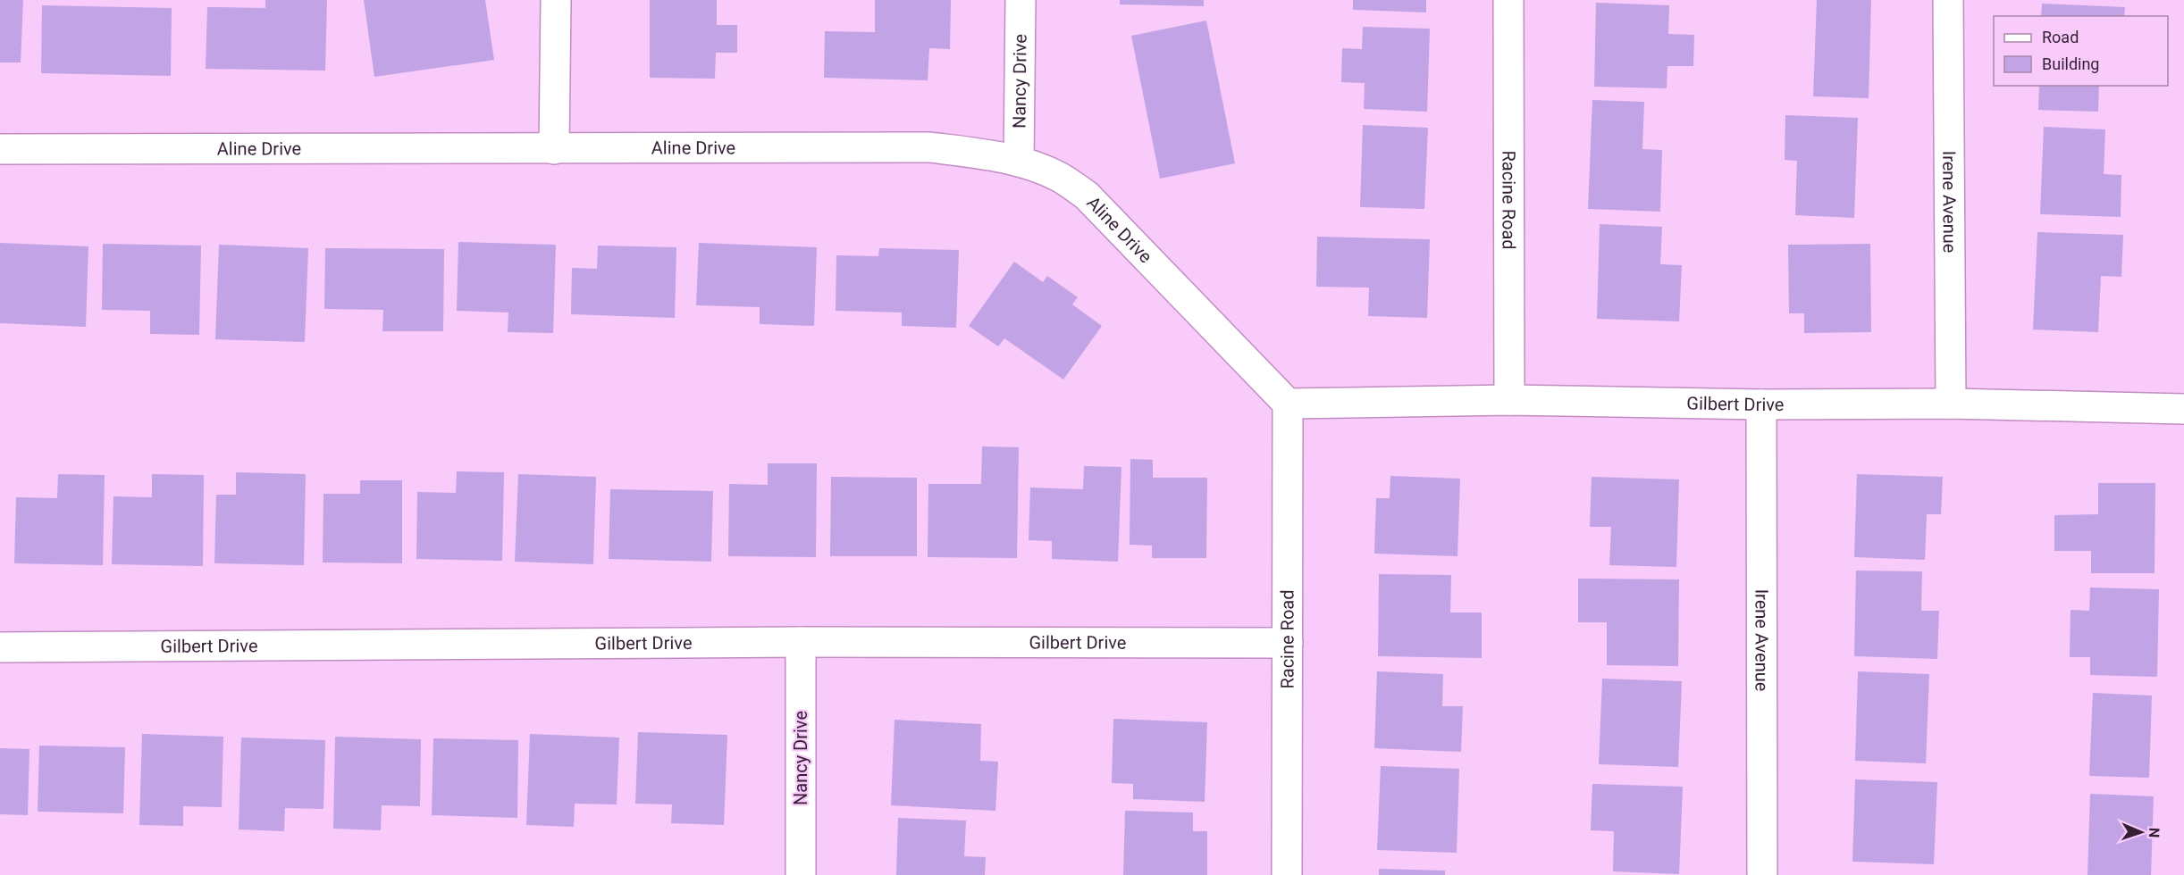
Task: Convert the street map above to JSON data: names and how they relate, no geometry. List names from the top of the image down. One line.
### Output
{"streets":{"street":["Nancy Drive","Aline Drive","Racine Road","Irene Avenue","Gilbert Drive"]},"crossings":[["Nancy Drive","Aline Drive"],["Nancy Drive","Gilbert Drive"],["Aline Drive","Racine Road"],["Aline Drive","Gilbert Drive"],["Racine Road","Gilbert Drive"],["Irene Avenue","Gilbert Drive"]],"legend":["Road","Building"],"north":"right"}
